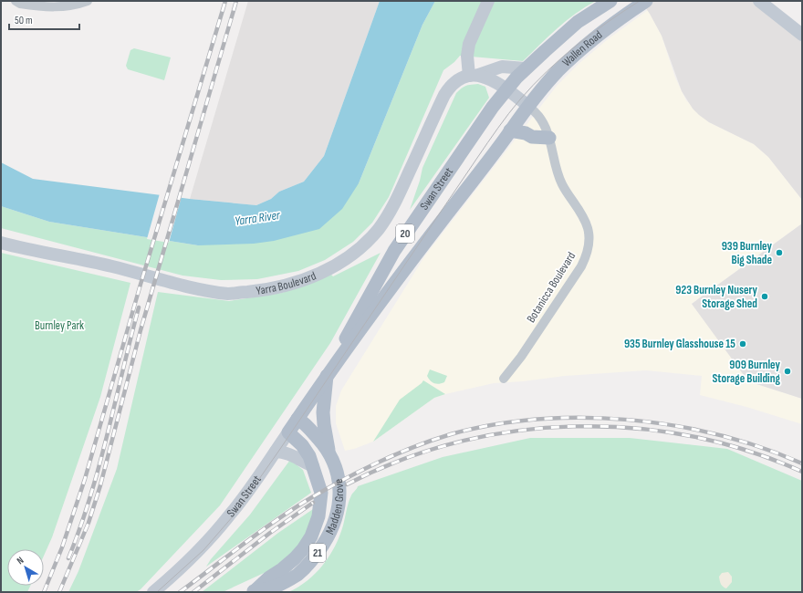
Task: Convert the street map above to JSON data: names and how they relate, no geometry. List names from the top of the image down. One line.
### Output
{"streets":{"main road":["Wallen Road","Swan Street","20","Yarra Boulevard","Madden Grove","21"],"street":["Botanicca Boulevard"]},"crossings":[["Wallen Road","Swan Street"],["Wallen Road","Yarra Boulevard"],["Wallen Road","Botanicca Boulevard"],["Swan Street","Botanicca Boulevard"],["Swan Street","Madden Grove"]],"water":["Yarra River"],"parks":["Burnley Park"],"places":["939 Burnley Big Shade","923 Burnley Nusery Storage Shed","935 Burnley Glasshouse 15","909 Burnley Storage Building"],"scale_bar":"50 m","north":"top left"}
